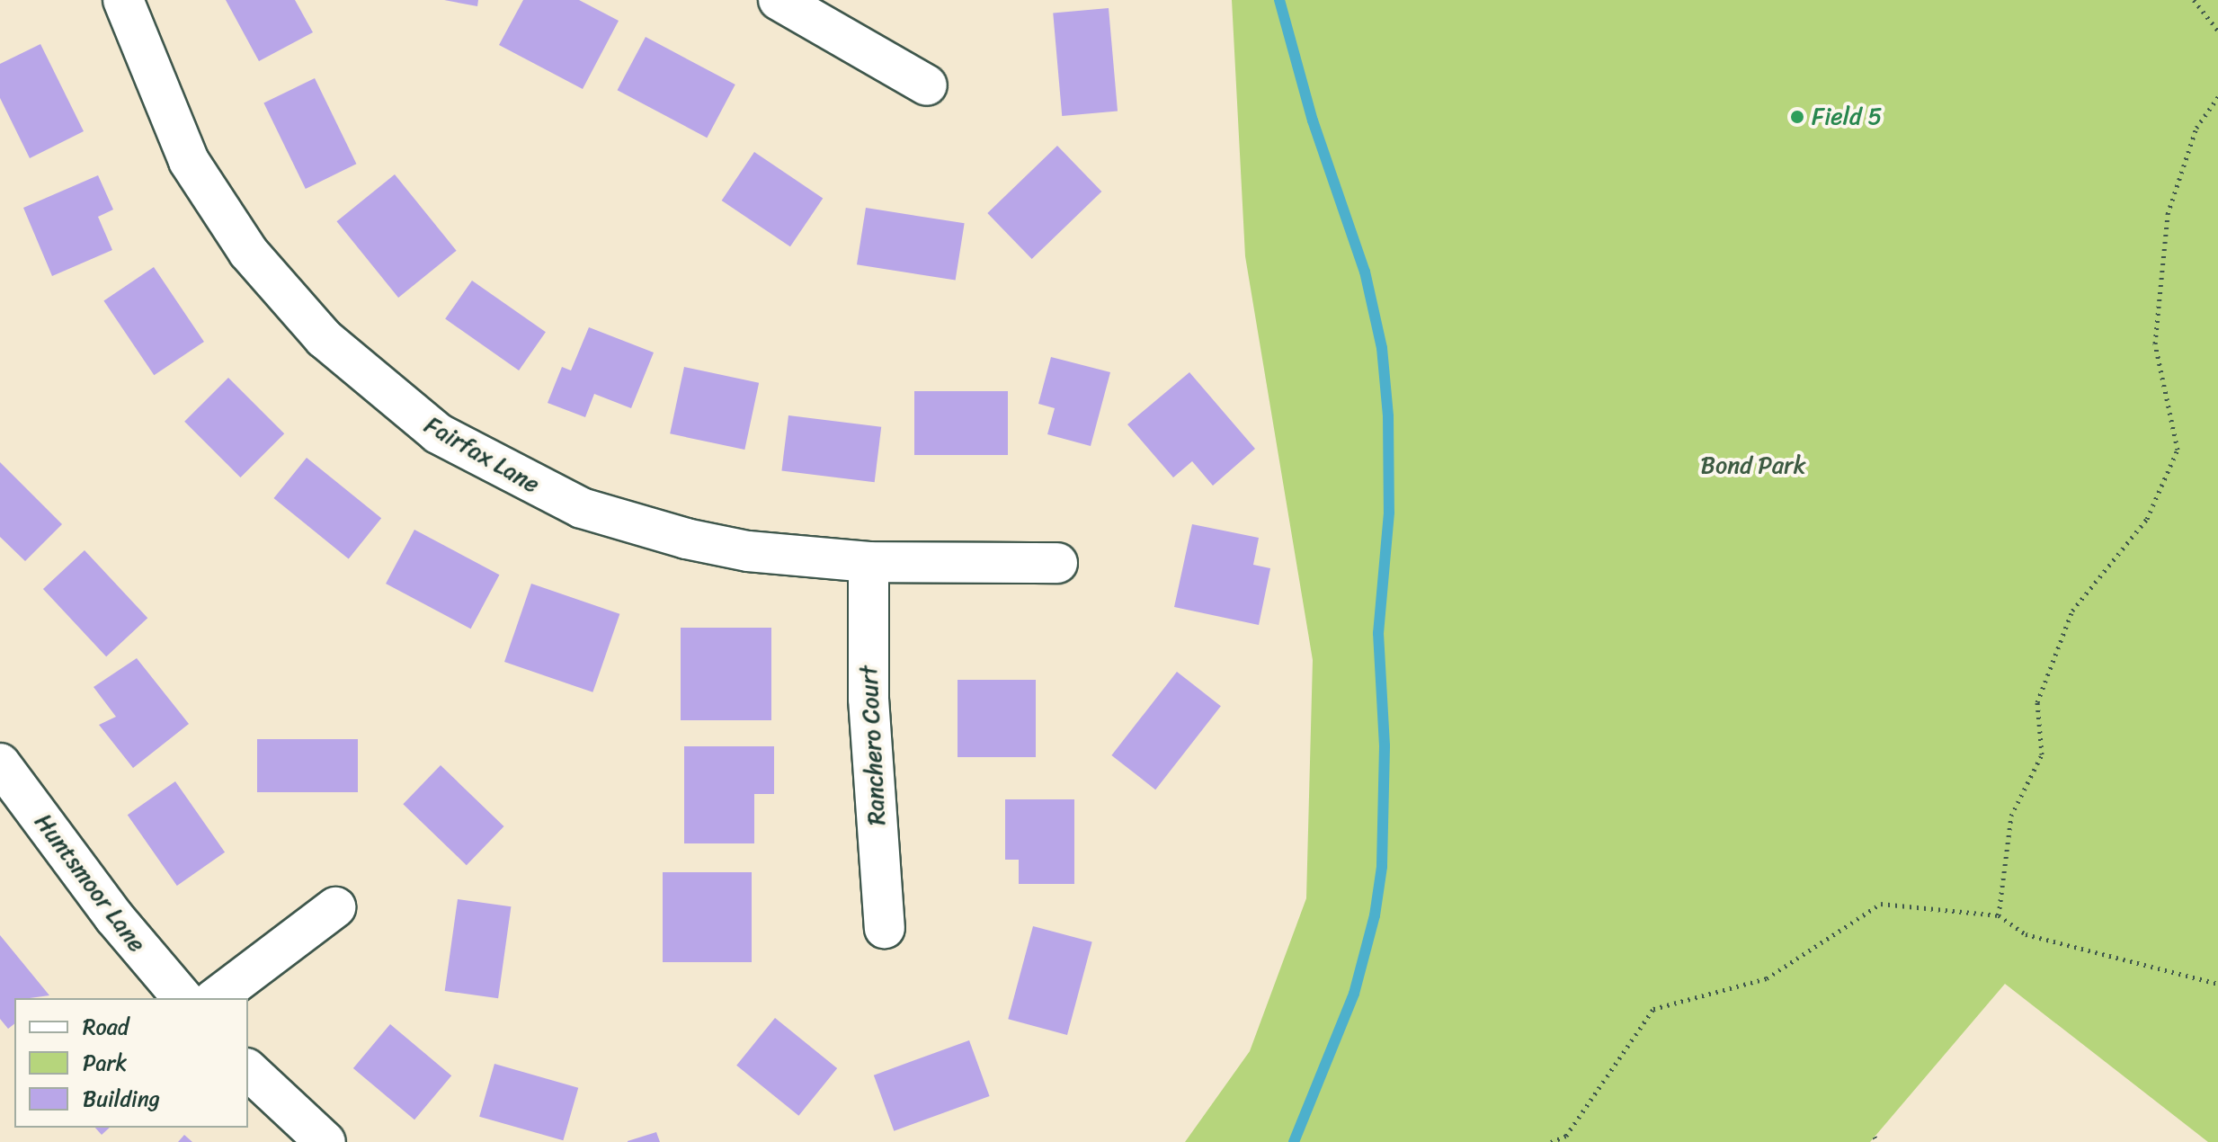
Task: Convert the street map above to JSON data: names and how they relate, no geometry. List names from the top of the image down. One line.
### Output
{"streets":{"street":["Fairfax Lane","Ranchero Court","Huntsmoor Lane"]},"crossings":[["Fairfax Lane","Ranchero Court"]],"parks":["Bond Park"],"places":["Field 5"],"legend":["Road","Park","Building"]}
